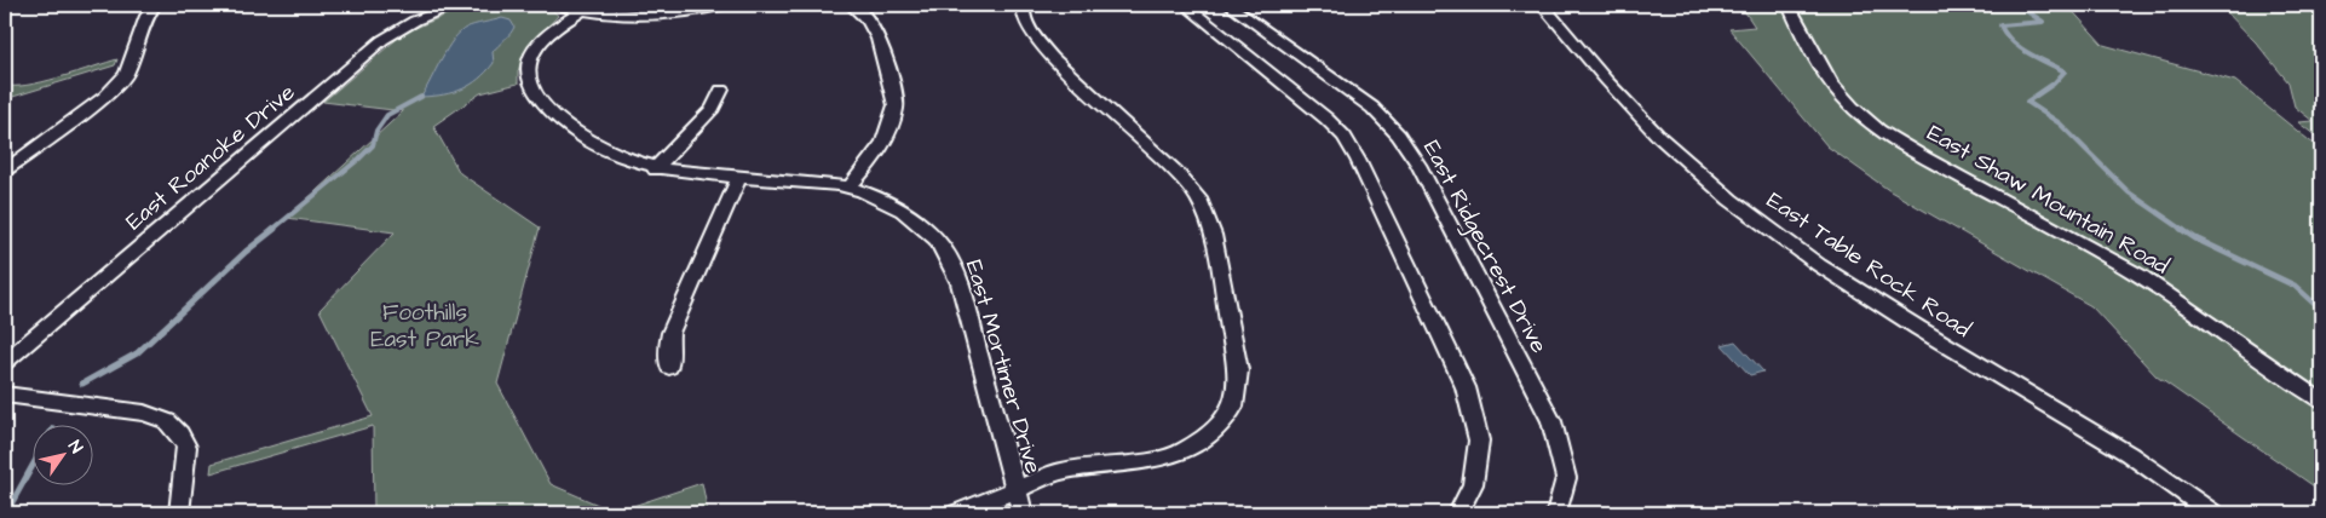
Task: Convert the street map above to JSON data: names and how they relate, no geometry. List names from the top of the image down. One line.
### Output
{"streets":{"street":["East Roanoke Drive","East Shaw Mountain Road","East Ridgecrest Drive","East Table Rock Road","East Mortimer Drive"]},"parks":["Foothills East Park"],"north":"top right"}
